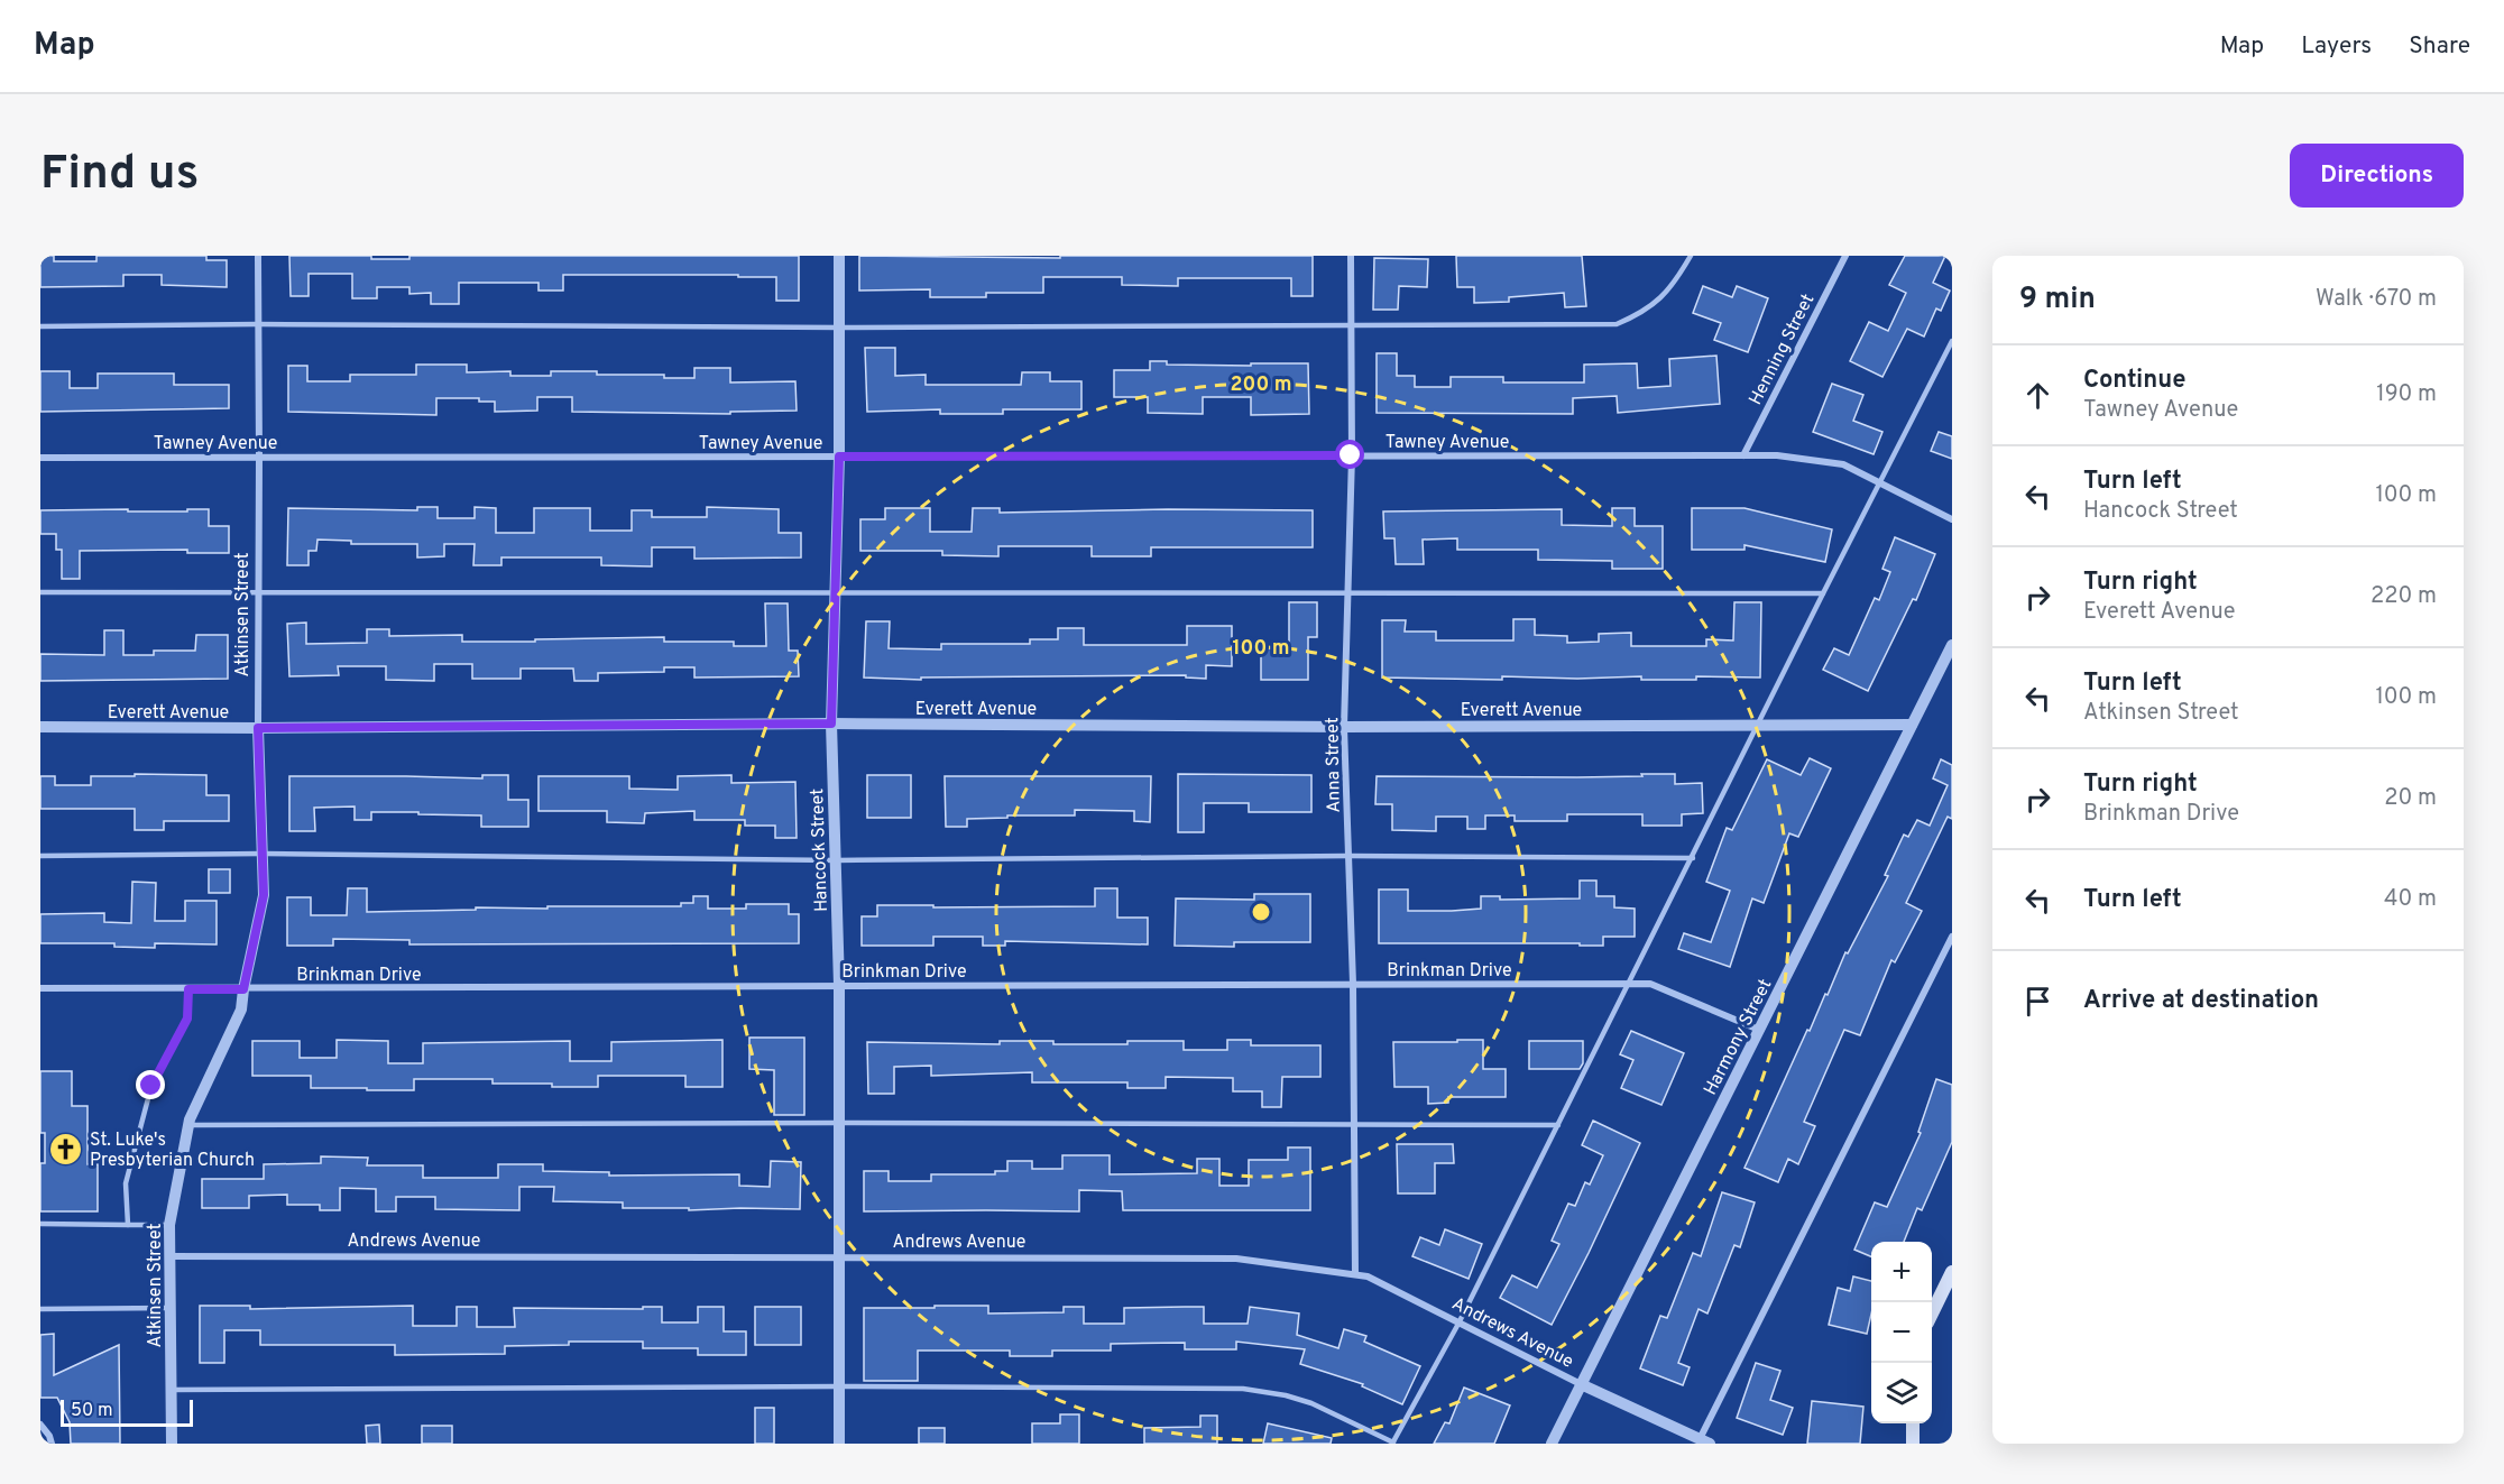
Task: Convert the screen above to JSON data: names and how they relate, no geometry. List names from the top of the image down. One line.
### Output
{"streets":{"street":["Henning Street","Tawney Avenue","Atkinsen Street","Everett Avenue","Anna Street","Hancock Street","Brinkman Drive","Harmony Street","Andrews Avenue"]},"crossings":[["Henning Street","Tawney Avenue"],["Tawney Avenue","Atkinsen Street"],["Tawney Avenue","Anna Street"],["Tawney Avenue","Hancock Street"],["Atkinsen Street","Everett Avenue"],["Atkinsen Street","Brinkman Drive"],["Atkinsen Street","Andrews Avenue"],["Everett Avenue","Anna Street"],["Everett Avenue","Hancock Street"],["Everett Avenue","Harmony Street"],["Anna Street","Brinkman Drive"],["Anna Street","Andrews Avenue"],["Hancock Street","Brinkman Drive"],["Hancock Street","Andrews Avenue"],["Brinkman Drive","Harmony Street"],["Harmony Street","Andrews Avenue"]],"places":{"church":["St. Luke's Presbyterian Church"]},"scale_bar":"50 m","page":{"header":"Map","nav":["Map","Layers","Share"],"buttons":"Directions","title":"Find us","heading":["9 min","Walk · 670 m"],"list":[["Continue","Tawney Avenue","190 m"],["Turn left","Hancock Street","100 m"],["Turn right","Everett Avenue","220 m"],["Turn left","Atkinsen Street","100 m"],["Turn right","Brinkman Drive","20 m"],["Turn left","40 m"],"Arrive at destination"],"map_buttons":["+","−"],"scale":"50 m"},"rings":["200 m","100 m"]}
